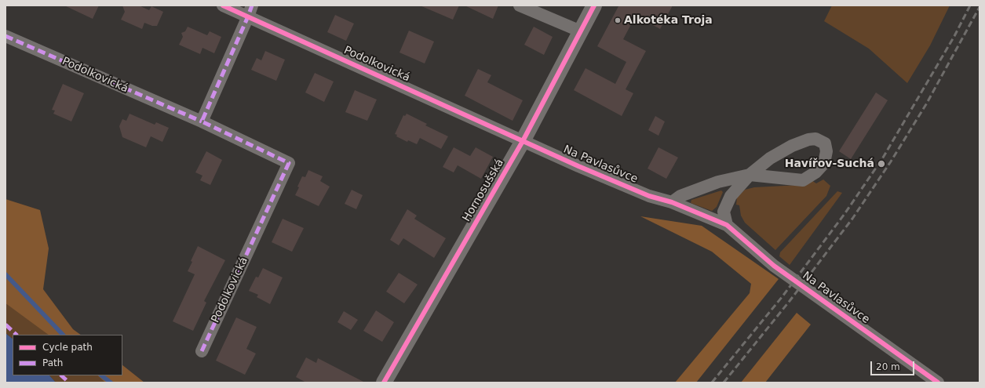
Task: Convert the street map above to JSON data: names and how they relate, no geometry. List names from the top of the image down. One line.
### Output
{"streets":{"street":["Podolkovická","Na Pavlasůvce","Hornosušská"]},"crossings":[["Podolkovická","Na Pavlasůvce"],["Podolkovická","Hornosušská"],["Na Pavlasůvce","Hornosušská"]],"places":["Alkotéka Troja","Havířov-Suchá"],"legend":["Cycle path","Path"],"scale_bar":"20 m"}
